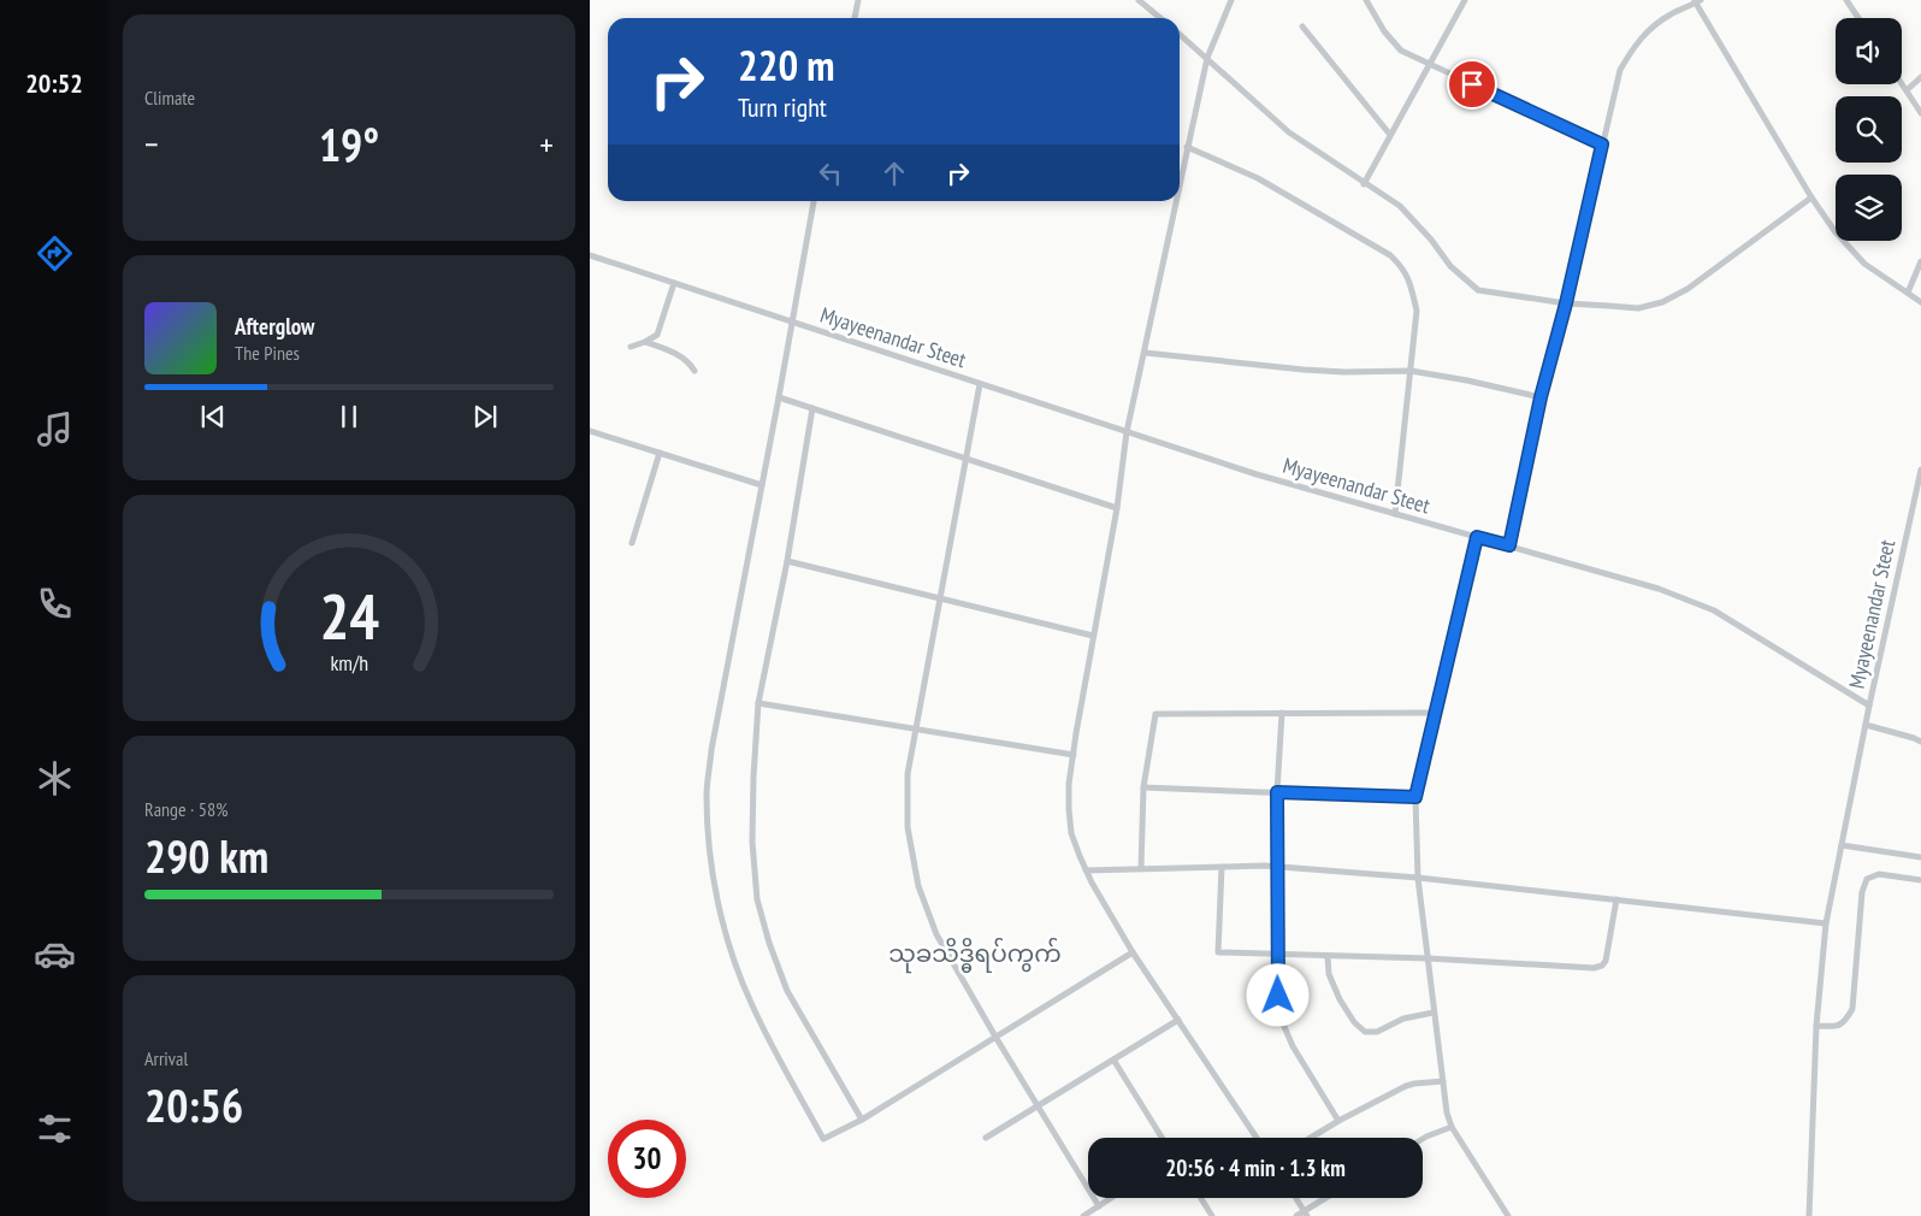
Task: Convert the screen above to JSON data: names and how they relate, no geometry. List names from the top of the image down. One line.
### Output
{"streets":{"street":["Myayeenandar Steet"]},"districts":["သုခသိဒ္ဓိရပ်ကွက်"],"page":{"tabs":"20:52","tile":["Climate",["Range · 58%","290 km"],["Arrival","20:56"]],"turn":["220 m","Turn right"],"heat":["−","19°","+"],"song":["Afterglow","The Pines"],"limit":"30","trip":"20:56 · 4 min · 1.3 km","gauge":["24","km/h"]}}
